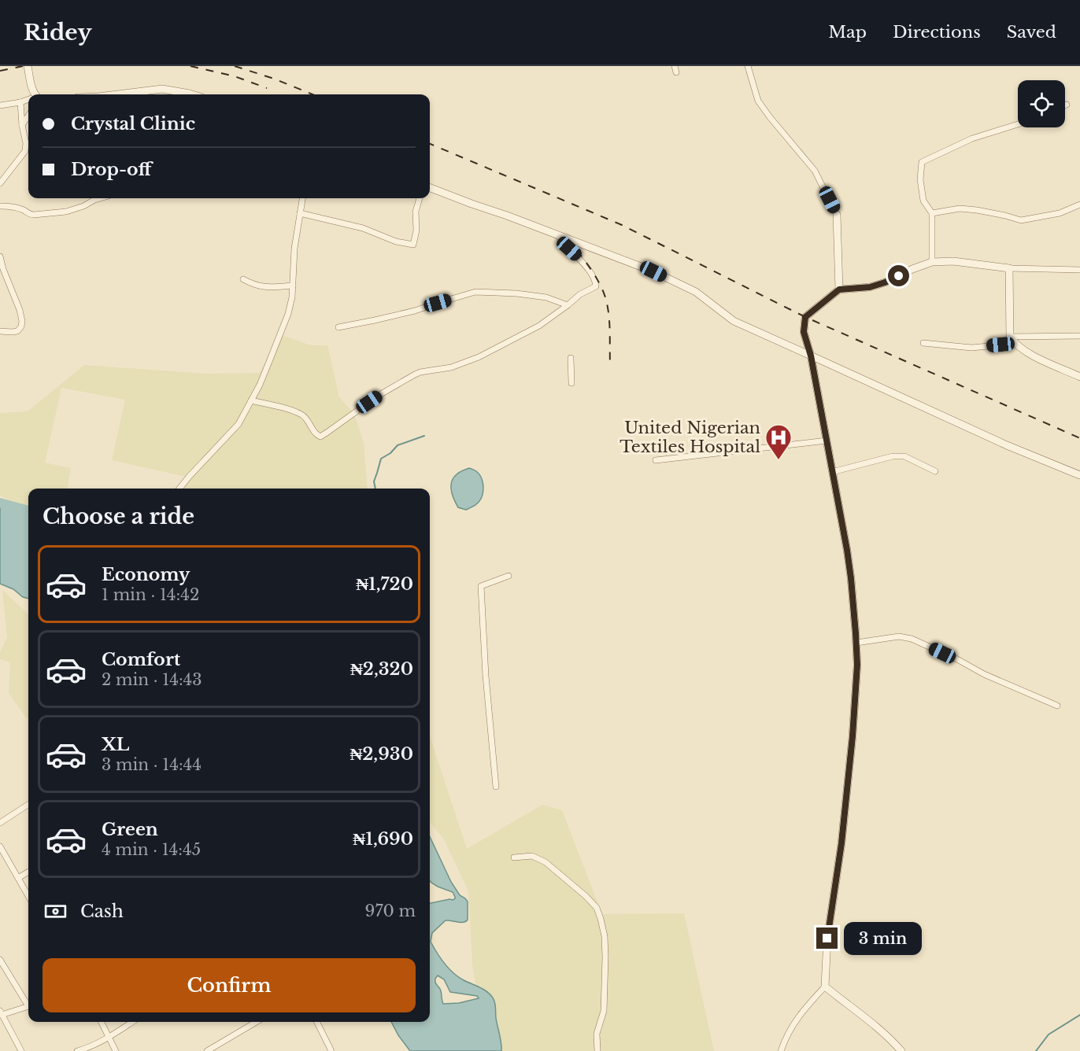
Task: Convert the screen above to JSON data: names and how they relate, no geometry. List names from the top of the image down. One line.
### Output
{"places":{"hospital":["United Nigerian Textiles Hospital"]},"page":{"header":"Ridey","nav":["Map","Directions","Saved"],"banner":["Crystal Clinic","Drop-off"],"heading":"Choose a ride","list":[{"name":"Economy","note":"1 min · 14:42","value":"₦1,720"},{"name":"Comfort","note":"2 min · 14:43","value":"₦2,320"},{"name":"XL","note":"3 min · 14:44","value":"₦2,930"},{"name":"Green","note":"4 min · 14:45","value":"₦1,690"}],"pay":["Cash","970 m"],"bubble":"3 min","buttons":"Confirm"}}
